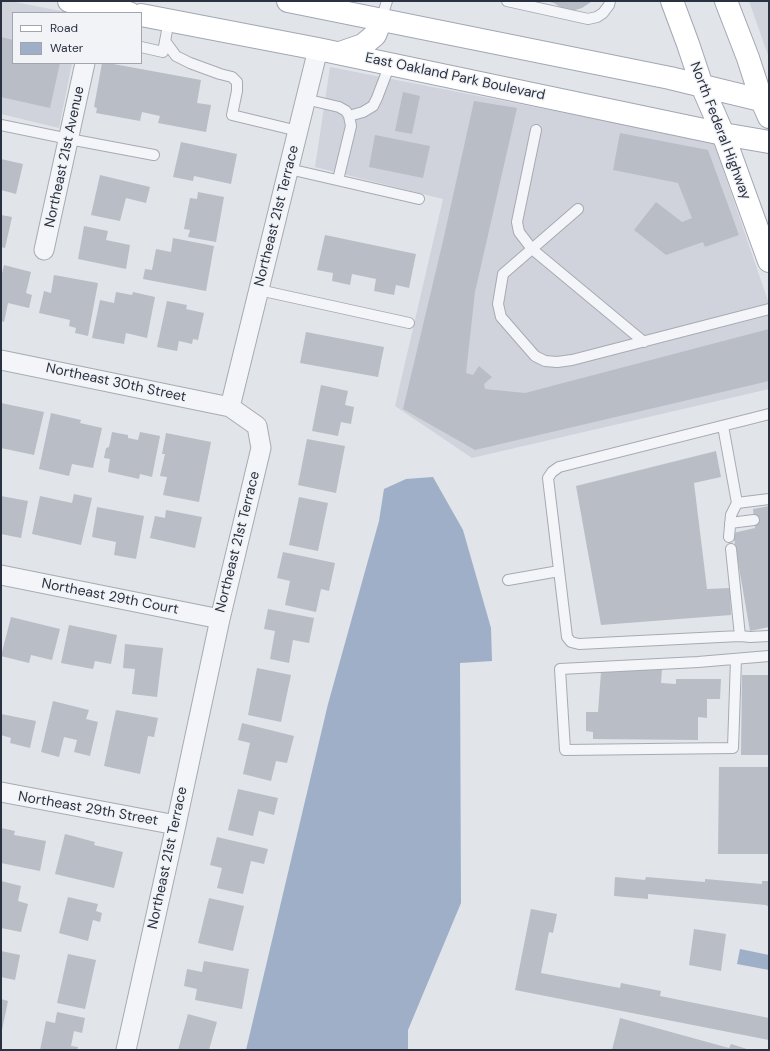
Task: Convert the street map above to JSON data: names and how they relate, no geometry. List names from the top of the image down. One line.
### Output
{"streets":{"main road":["East Oakland Park Boulevard","North Federal Highway"],"street":["Northeast 21st Avenue","Northeast 21st Terrace","Northeast 30th Street","Northeast 29th Court","Northeast 29th Street"]},"crossings":[["East Oakland Park Boulevard","North Federal Highway"],["East Oakland Park Boulevard","Northeast 21st Terrace"],["Northeast 21st Terrace","Northeast 30th Street"],["Northeast 21st Terrace","Northeast 29th Court"],["Northeast 21st Terrace","Northeast 29th Street"]],"legend":["Road","Water"]}
